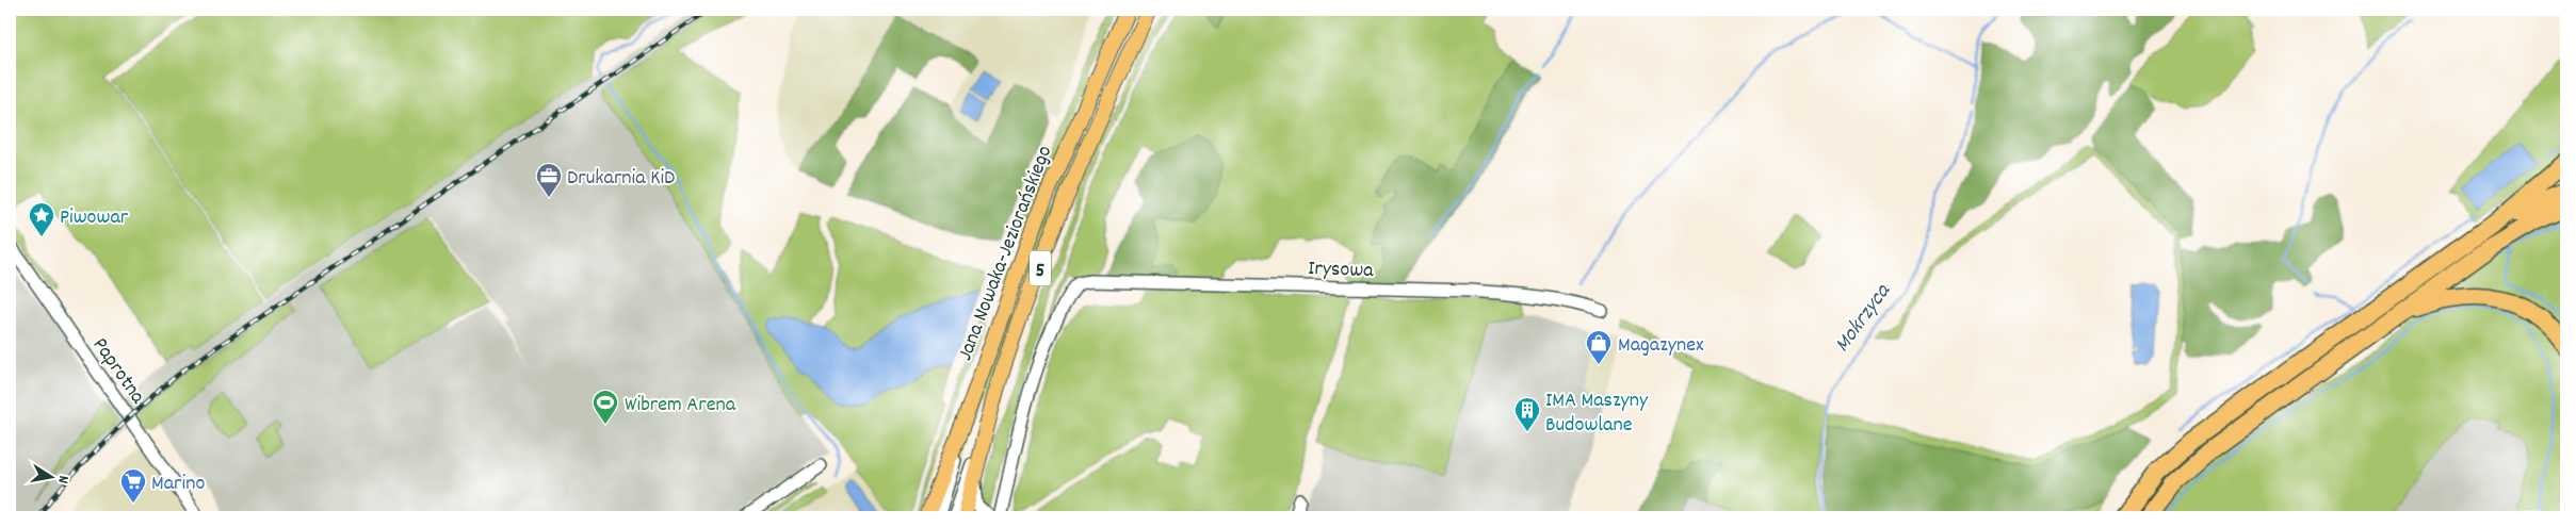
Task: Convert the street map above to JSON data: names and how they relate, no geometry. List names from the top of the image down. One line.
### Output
{"streets":{"main road":["Jana Nowaka-Jeziorańskiego","5"],"street":["Irysowa","Paprotna"]},"crossings":[["Jana Nowaka-Jeziorańskiego","5"]],"water":["Mokrzyca"],"places":{"office":["Drukarnia KiD"],"place":["Piwowar"],"shop":["Magazynex"],"sports":["Wibrem Arena"],"building":["IMA Maszyny Budowlane"],"supermarket":["Marino"]},"north":"right"}
